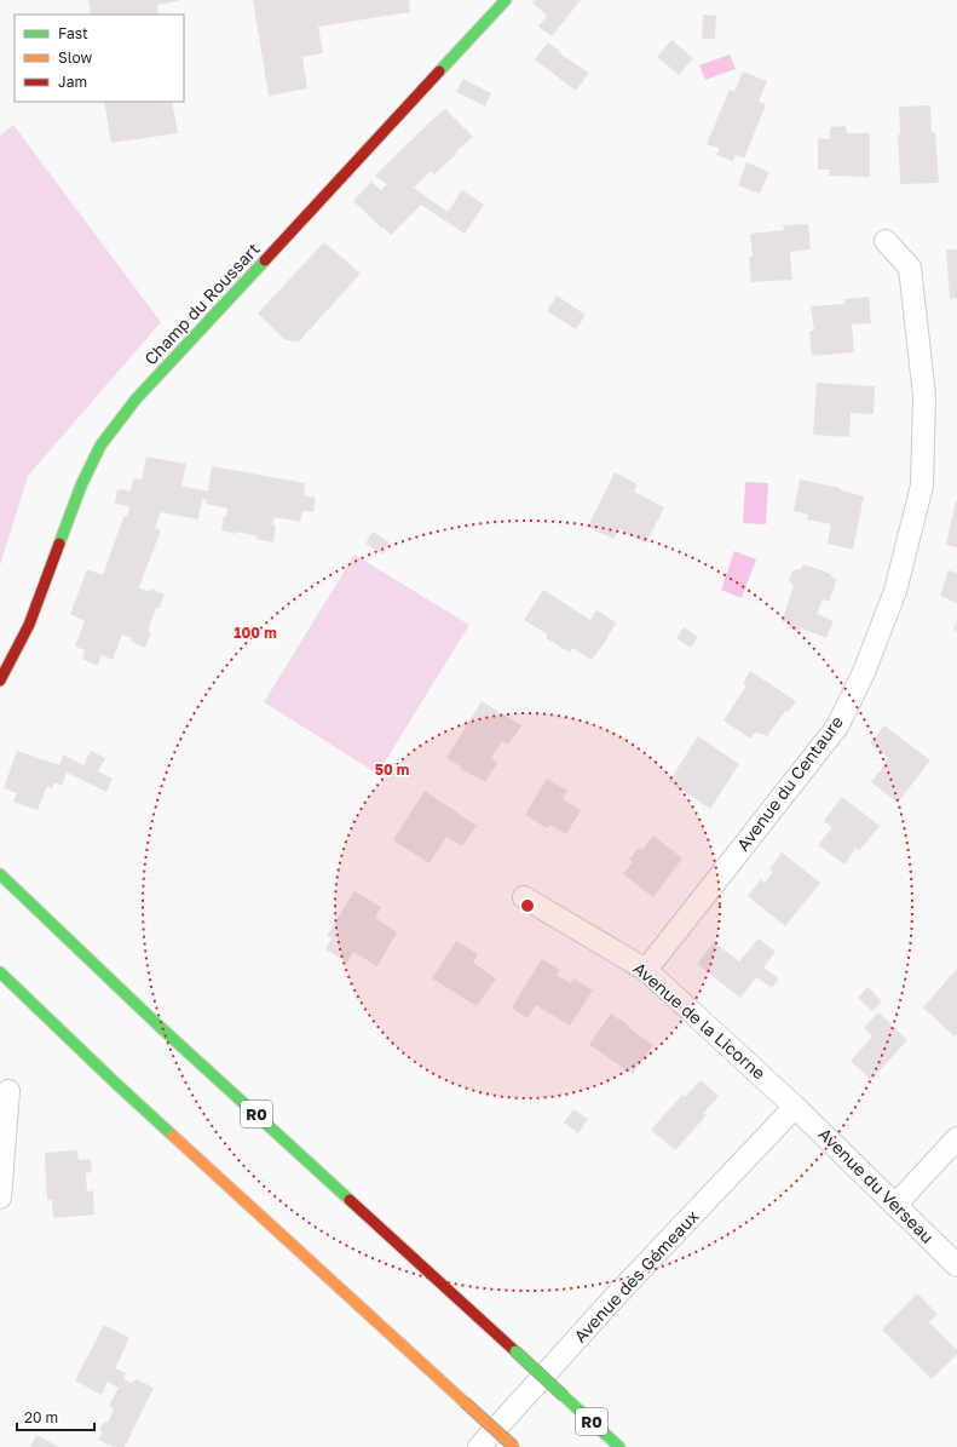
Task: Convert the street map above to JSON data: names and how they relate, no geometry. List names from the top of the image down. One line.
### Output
{"streets":{"main road":["Champ du Roussart","R0"],"street":["Avenue du Centaure","Avenue de la Licorne","Avenue du Verseau","Avenue des Gémeaux"]},"crossings":[["Avenue du Centaure","Avenue de la Licorne"],["Avenue de la Licorne","Avenue du Verseau"],["Avenue de la Licorne","Avenue des Gémeaux"],["Avenue du Verseau","Avenue des Gémeaux"]],"legend":["Fast","Slow","Jam"],"scale_bar":"20 m","rings":["100 m","50 m"]}
